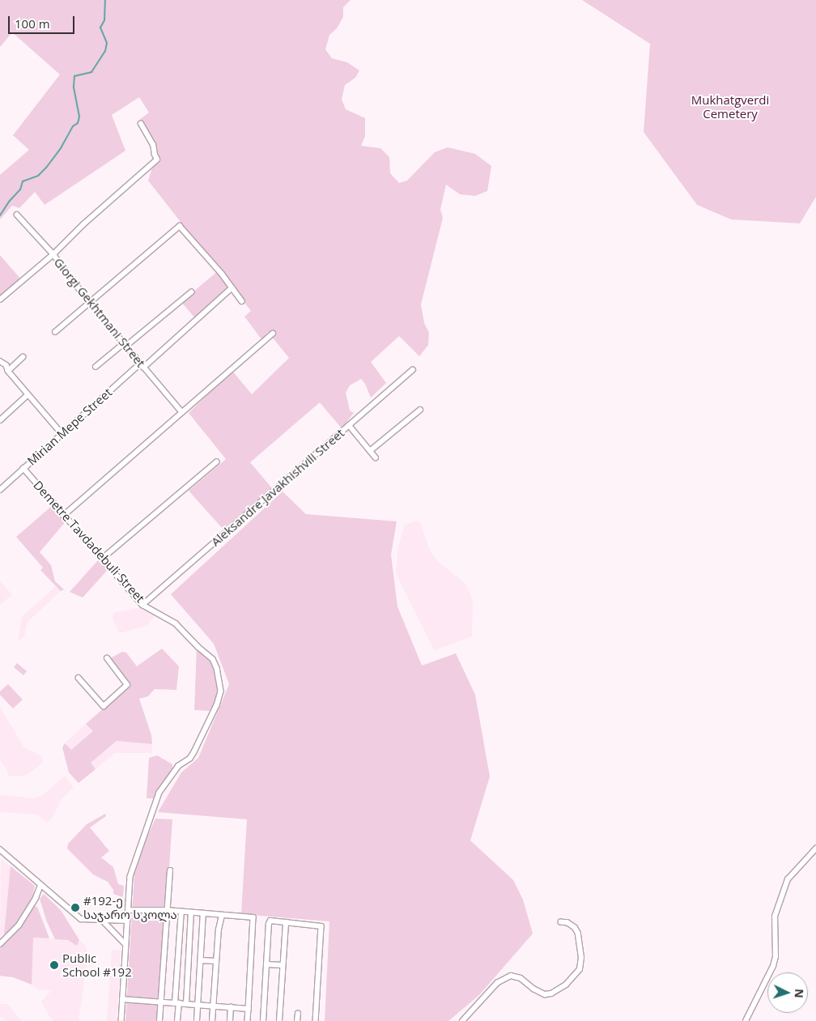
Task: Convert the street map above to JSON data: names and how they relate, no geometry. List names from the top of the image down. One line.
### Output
{"streets":{"street":["Giorgi Gekhtmani Street","Mirian Mepe Street","Aleksandre Javakhishvili Street","Demetre Tavdadebuli Street"]},"crossings":[["Giorgi Gekhtmani Street","Mirian Mepe Street"],["Mirian Mepe Street","Demetre Tavdadebuli Street"],["Aleksandre Javakhishvili Street","Demetre Tavdadebuli Street"]],"parks":["Mukhatgverdi Cemetery"],"places":["#192-ე საჯარო სკოლა","Public School #192"],"scale_bar":"100 m","north":"right"}
